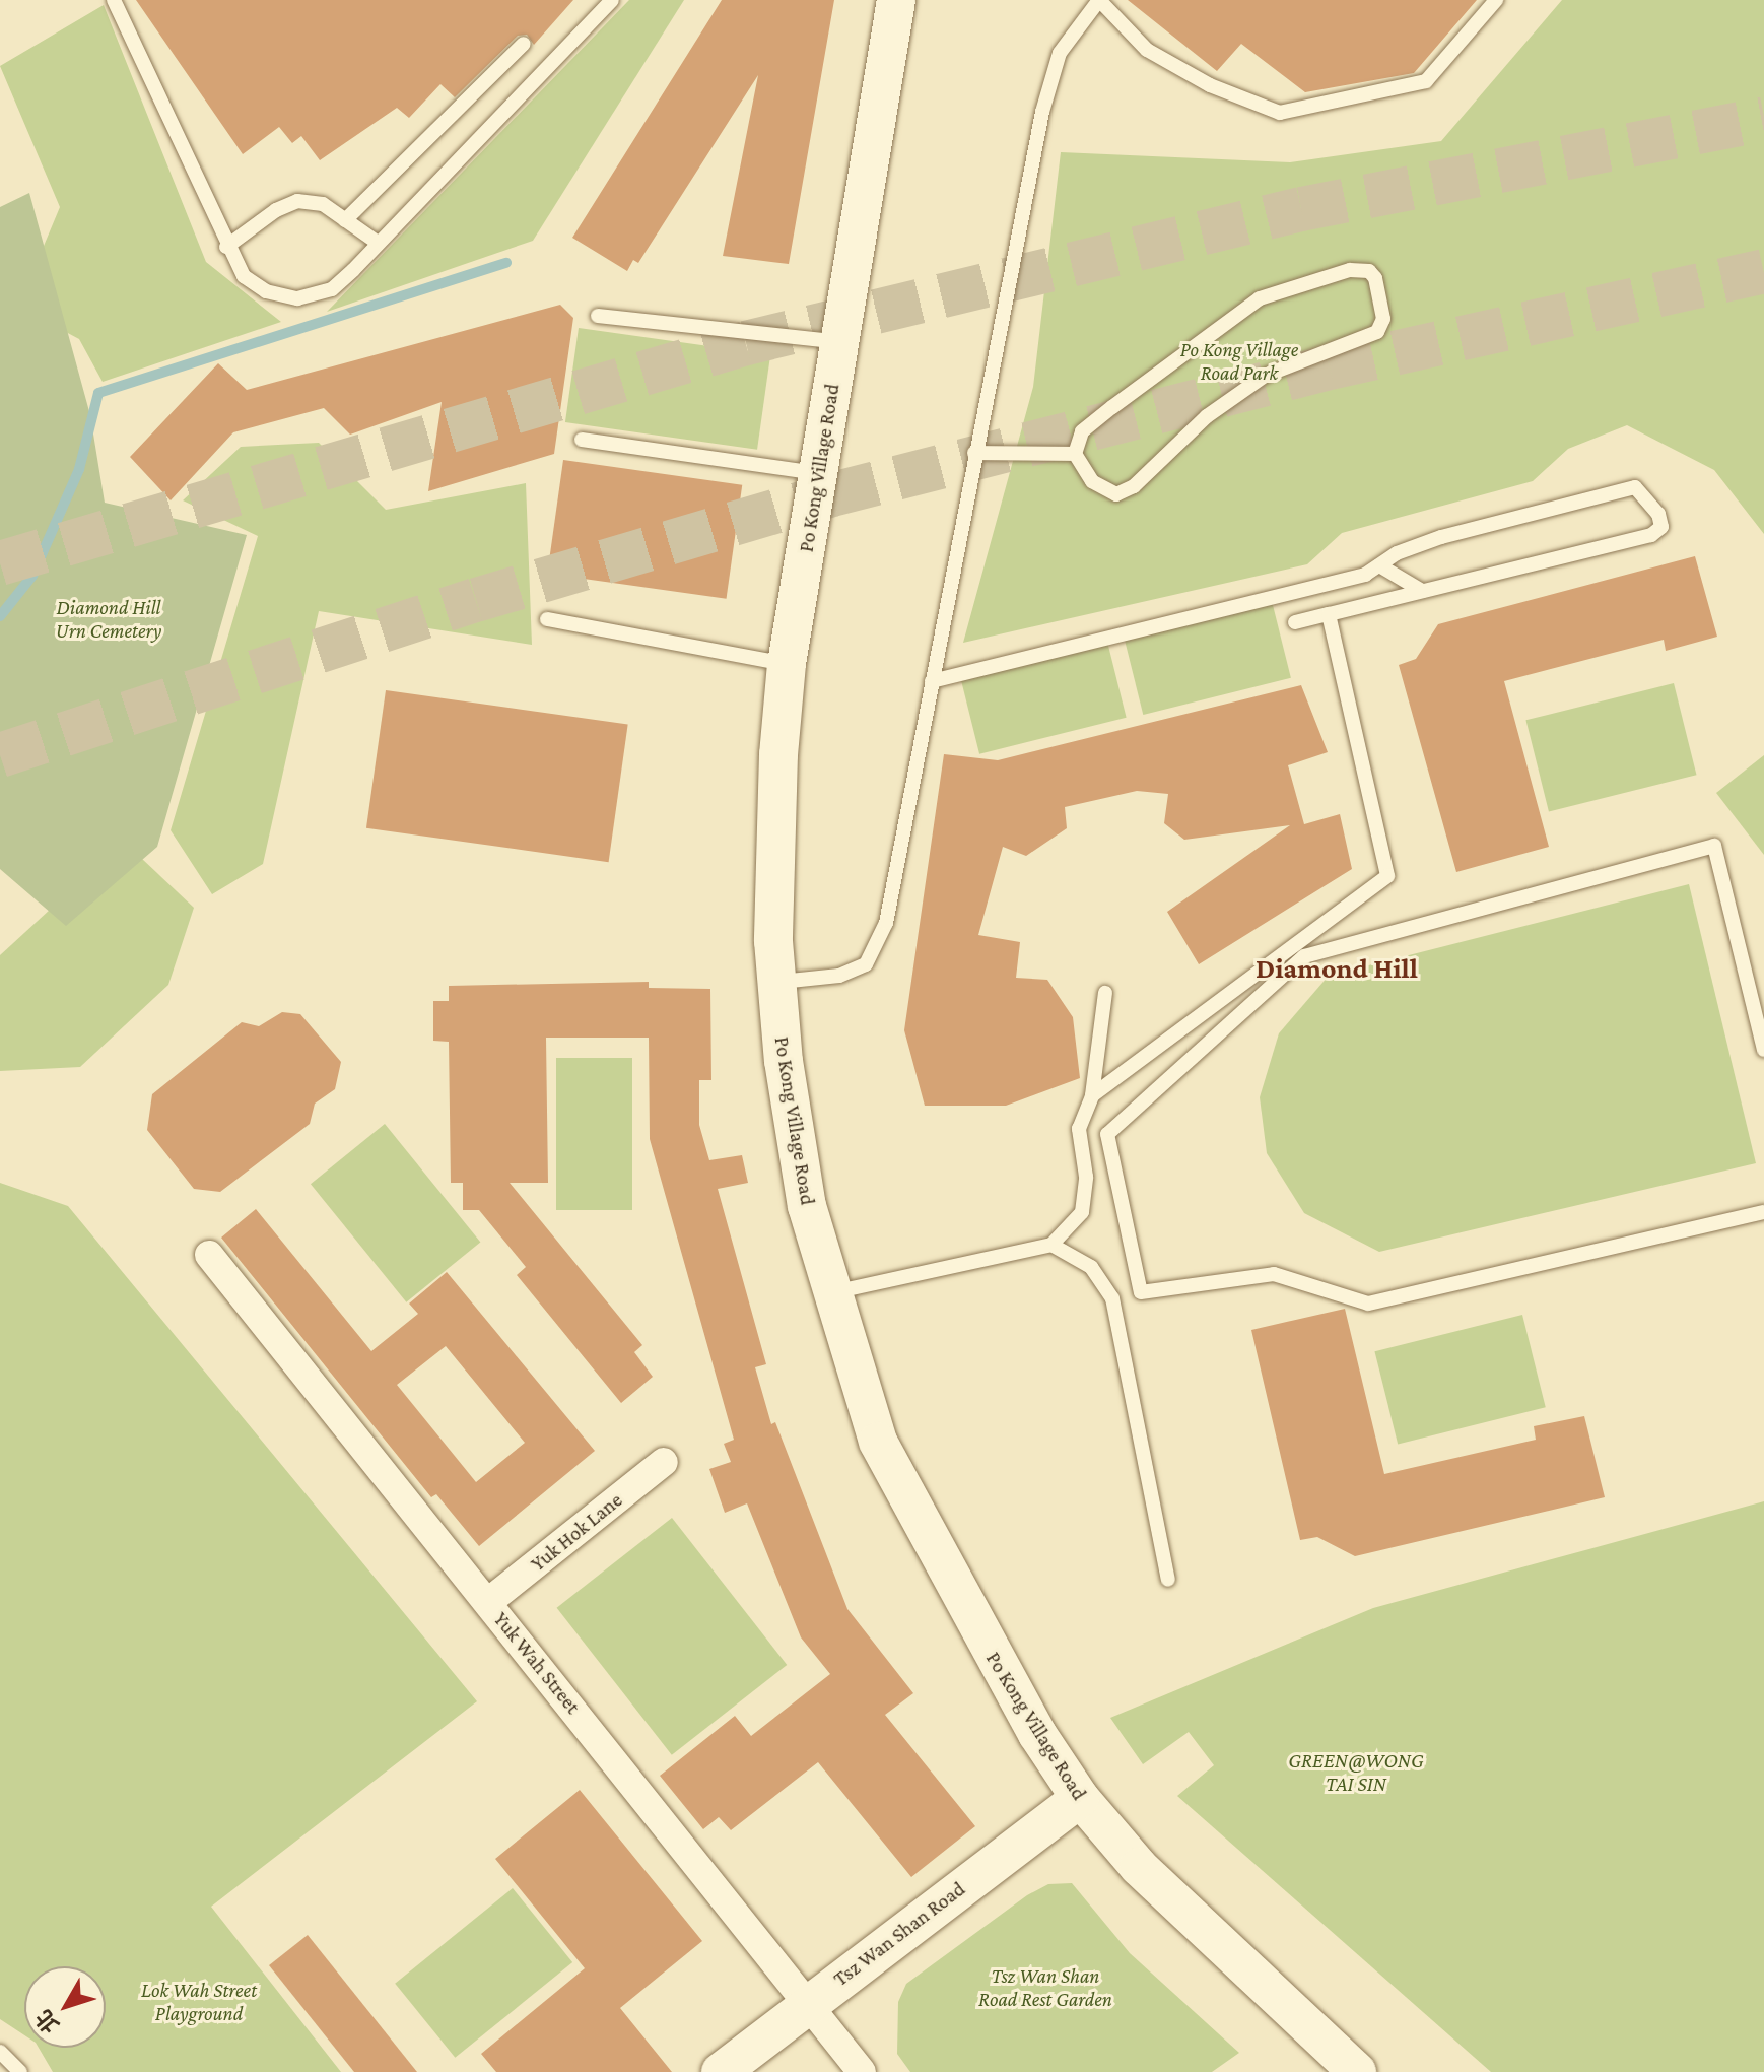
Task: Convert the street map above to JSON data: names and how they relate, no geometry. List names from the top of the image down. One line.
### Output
{"streets":{"main road":["Po Kong Village Road","Tsz Wan Shan Road"],"street":["Yuk Hok Lane","Yuk Wah Street"]},"crossings":[["Po Kong Village Road","Tsz Wan Shan Road"],["Yuk Hok Lane","Yuk Wah Street"],["Yuk Wah Street","Tsz Wan Shan Road"]],"districts":["Diamond Hill"],"parks":["Po Kong Village Road Park","Diamond Hill Urn Cemetery","GREEN@WONG TAI SIN","Tsz Wan Shan Road Rest Garden","Lok Wah Street Playground"],"north":"bottom left"}
